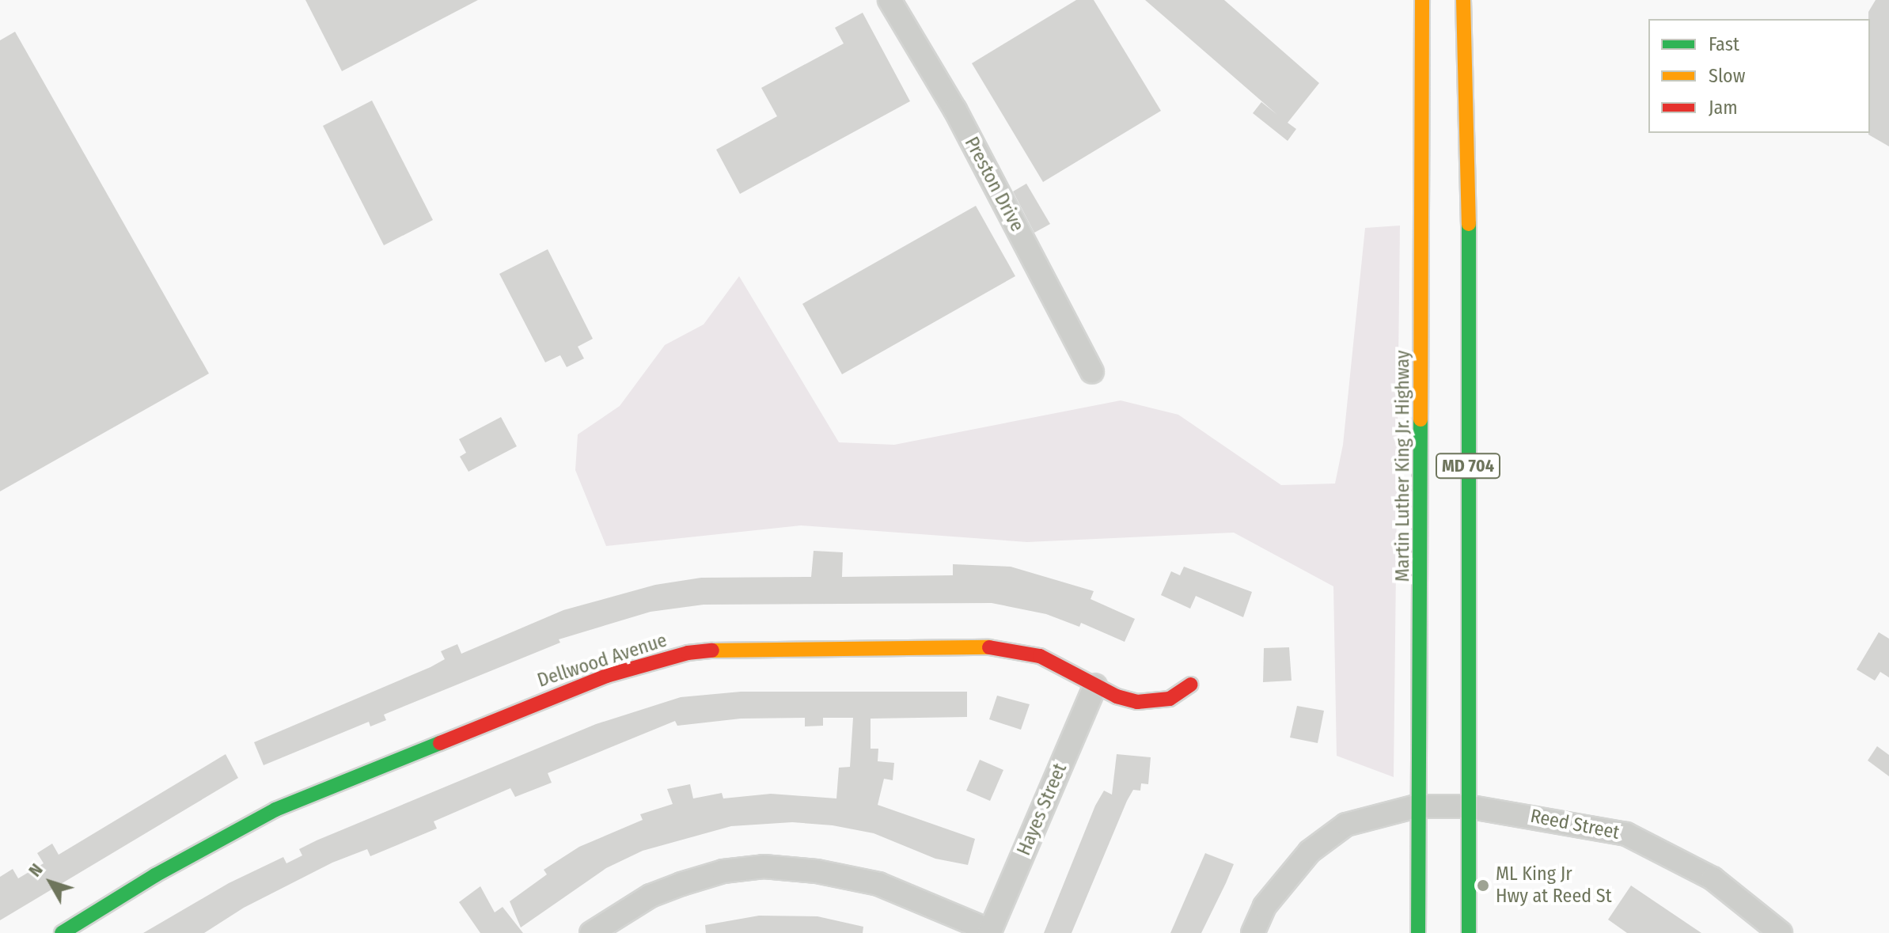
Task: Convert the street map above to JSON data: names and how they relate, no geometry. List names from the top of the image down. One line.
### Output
{"streets":{"main road":["Martin Luther King Jr. Highway","MD 704","Dellwood Avenue"],"street":["Preston Drive","Hayes Street","Reed Street"]},"crossings":[["Martin Luther King Jr. Highway","Reed Street"],["MD 704","Reed Street"],["Dellwood Avenue","Hayes Street"]],"places":["ML King Jr Hwy at Reed St"],"legend":["Fast","Slow","Jam"],"north":"top left"}
